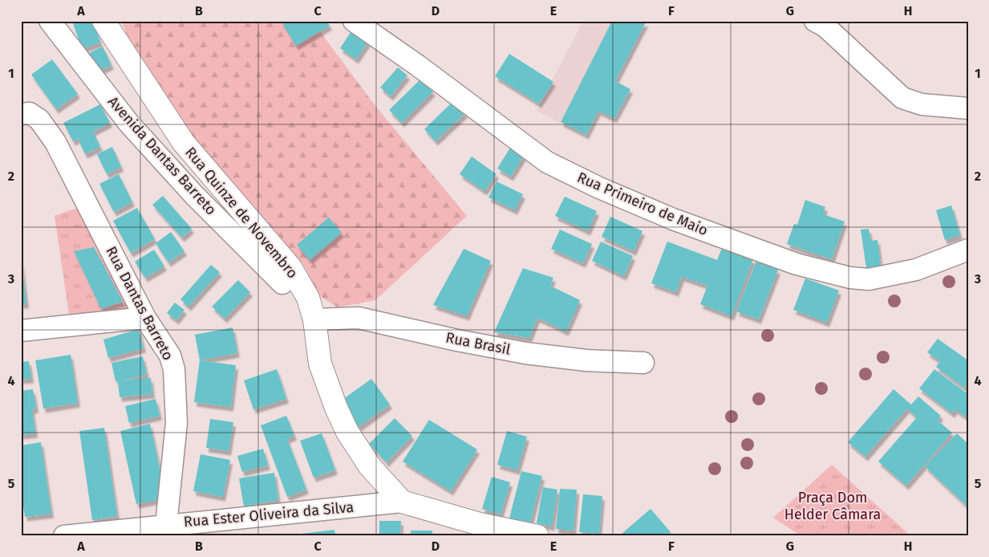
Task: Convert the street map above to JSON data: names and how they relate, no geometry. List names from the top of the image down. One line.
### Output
{"streets":{"street":["Avenida Dantas Barreto","Rua Primeiro de Maio","Rua Quinze de Novembro","Rua Dantas Barreto","Rua Brasil","Rua Ester Oliveira da Silva"]},"crossings":[["Rua Quinze de Novembro","Rua Brasil"],["Rua Quinze de Novembro","Rua Ester Oliveira da Silva"],["Rua Dantas Barreto","Rua Ester Oliveira da Silva"]],"parks":["Praça Dom Helder Câmara"],"grid":{"columns":["A","B","C","D","E","F","G","H"],"rows":["1","2","3","4","5"]}}
